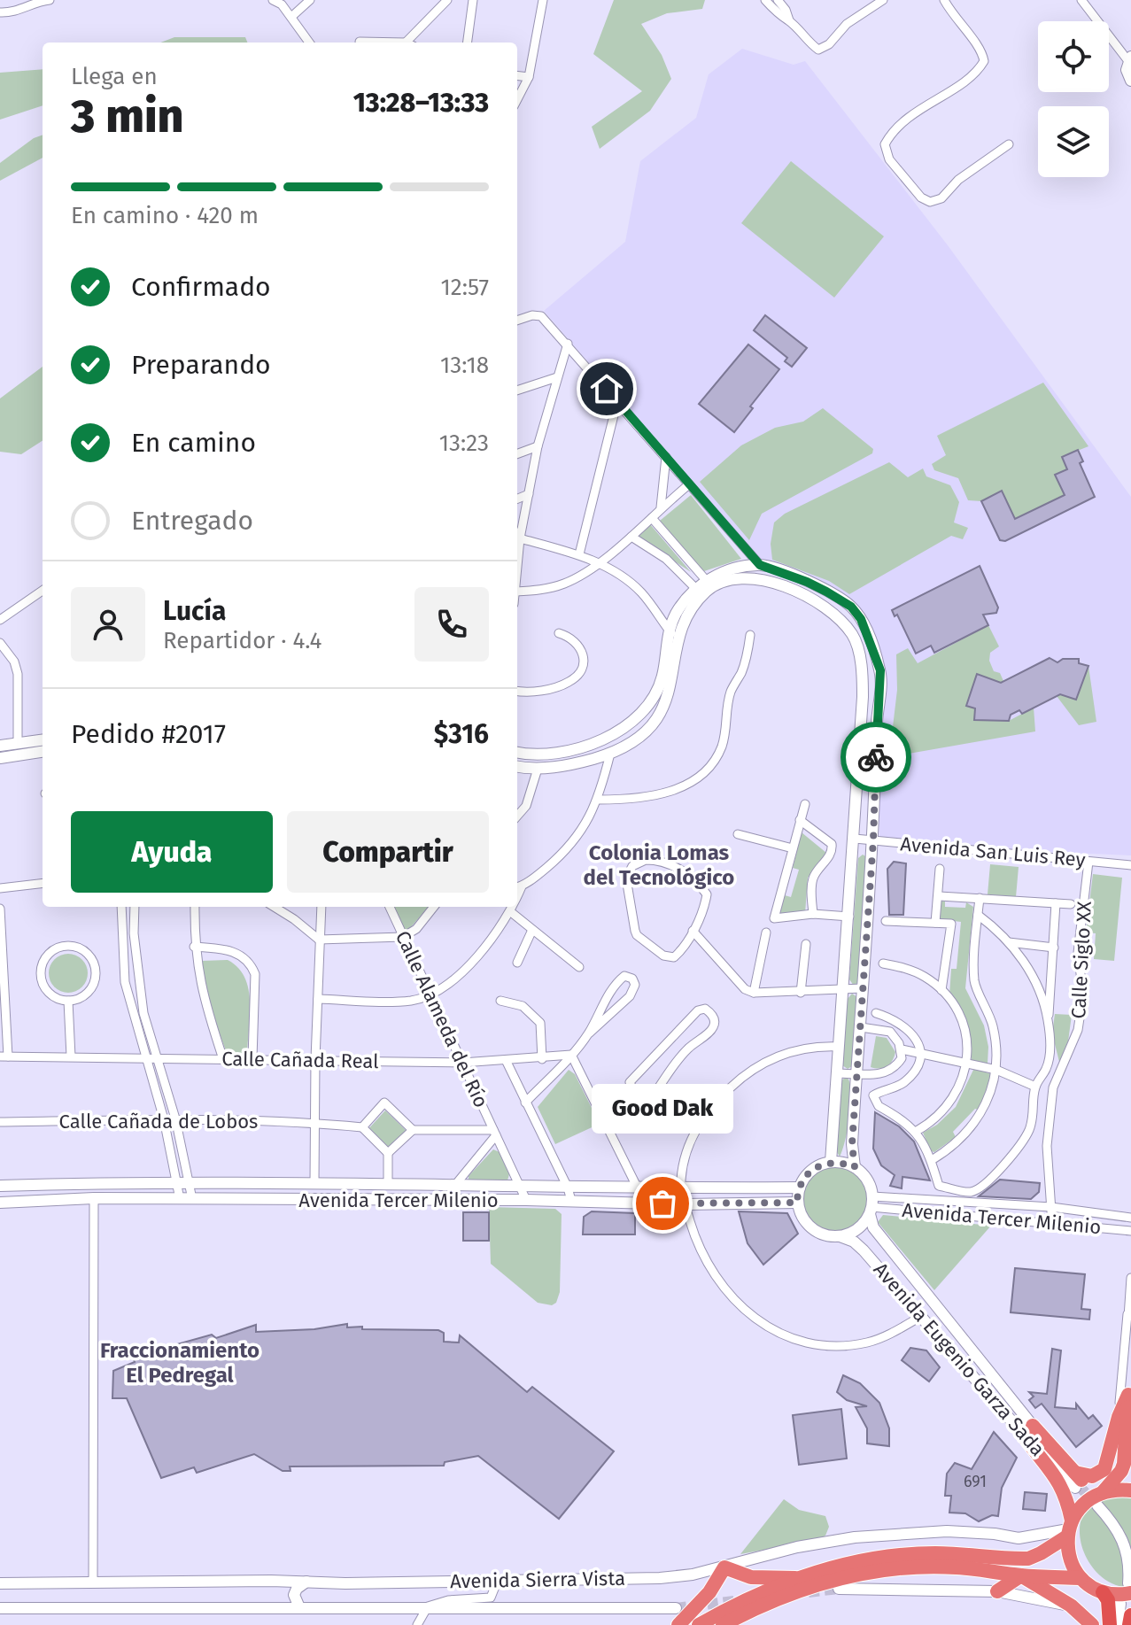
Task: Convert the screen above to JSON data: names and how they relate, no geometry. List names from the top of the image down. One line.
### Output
{"streets":{"street":["Avenida San Luis Rey","Calle Siglo XX","Calle Alameda del Río","Calle Cañada Real","Calle Cañada de Lobos","Avenida Tercer Milenio","Avenida Eugenio Garza Sada","Avenida Sierra Vista"]},"crossings":[["Avenida San Luis Rey","Calle Siglo XX"],["Calle Siglo XX","Avenida Tercer Milenio"],["Calle Alameda del Río","Calle Cañada Real"],["Calle Alameda del Río","Avenida Tercer Milenio"],["Avenida Tercer Milenio","Avenida Eugenio Garza Sada"]],"districts":["Colonia Lomas del Tecnológico","Fraccionamiento El Pedregal"],"places":["Good Dak"],"house_numbers":["691"],"page":{"heading":["3 min","Llega en","13:28–13:33"],"panel":["Lucía","Repartidor · 4.4","Pedido #2017","$316"],"bar":"En camino · 420 m","list":[["Confirmado","12:57"],["Preparando","13:18"],["En camino","13:23"],"Entregado"],"buttons":["Ayuda","Compartir"],"bubble":"Good Dak"}}
